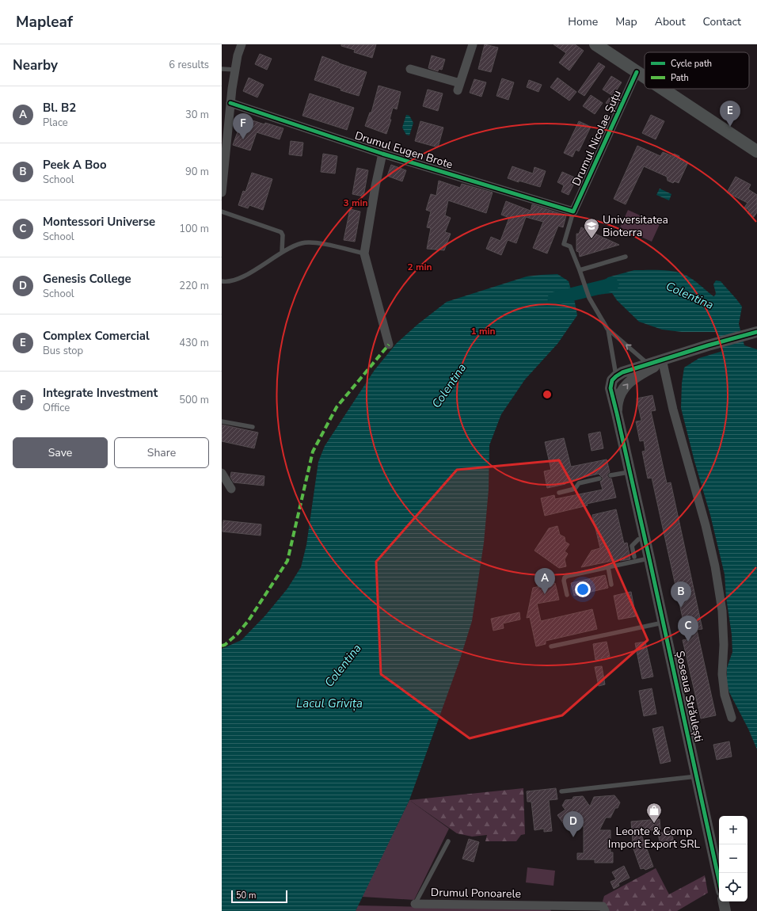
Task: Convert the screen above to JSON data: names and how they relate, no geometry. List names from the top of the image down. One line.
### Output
{"streets":{"street":["Drumul Nicolae Șuțu","Drumul Eugen Brote","Șoseaua Străulești","Drumul Ponoarele"]},"crossings":[["Drumul Nicolae Șuțu","Drumul Eugen Brote"]],"water":["Colentina","Lacul Grivița"],"places":{"school or university":["Universitatea Bioterra"],"shop":["Leonte & Comp Import Export SRL"]},"legend":["Cycle path","Path"],"scale_bar":"50 m","page":{"header":"Mapleaf","nav":["Home","Map","About","Contact"],"heading":["Nearby","6 results"],"list":[{"mark":"A","name":"Bl. B2","note":"Place","value":"30 m"},{"mark":"B","name":"Peek A Boo","note":"School","value":"90 m"},{"mark":"C","name":"Montessori Universe","note":"School","value":"100 m"},{"mark":"D","name":"Genesis College","note":"School","value":"220 m"},{"mark":"E","name":"Complex Comercial","note":"Bus stop","value":"430 m"},{"mark":"F","name":"Integrate Investment","note":"Office","value":"500 m"}],"pins":["E","F","A","B","C","D"],"buttons":["Save","Share"],"map_buttons":["+","−"],"scale":"50 m"},"rings":["3 min","2 min","1 min"]}
